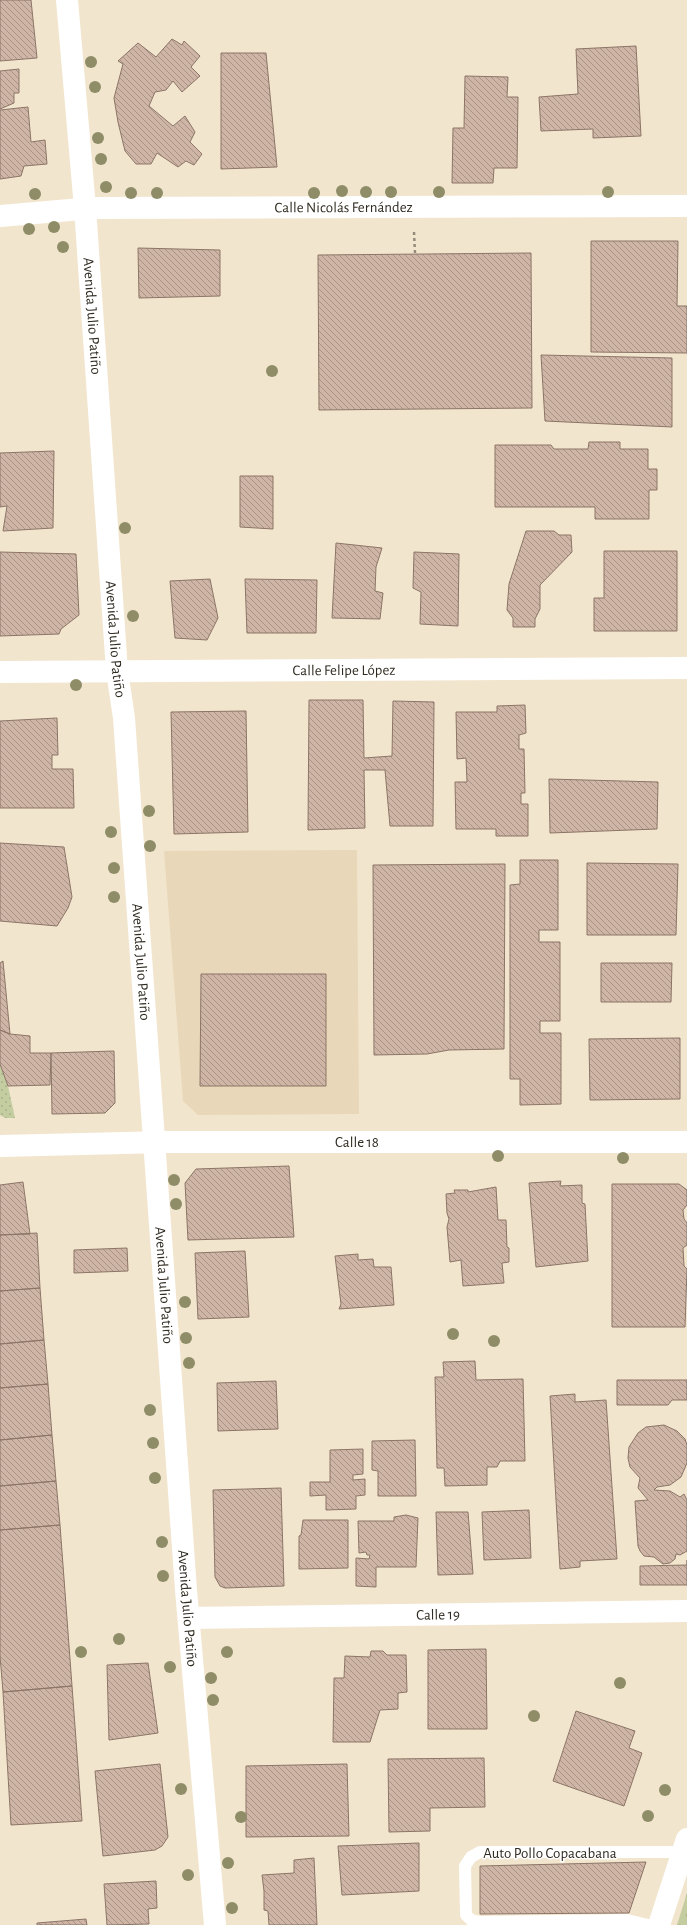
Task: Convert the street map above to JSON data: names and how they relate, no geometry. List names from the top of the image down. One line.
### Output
{"streets":{"street":["Calle Nicolás Fernández","Avenida Julio Patiño","Calle Felipe López","Calle 18","Calle 19"],"lane":["Auto Pollo Copacabana"]},"crossings":[["Calle Nicolás Fernández","Avenida Julio Patiño"],["Avenida Julio Patiño","Calle Felipe López"],["Avenida Julio Patiño","Calle 18"],["Avenida Julio Patiño","Calle 19"]]}
